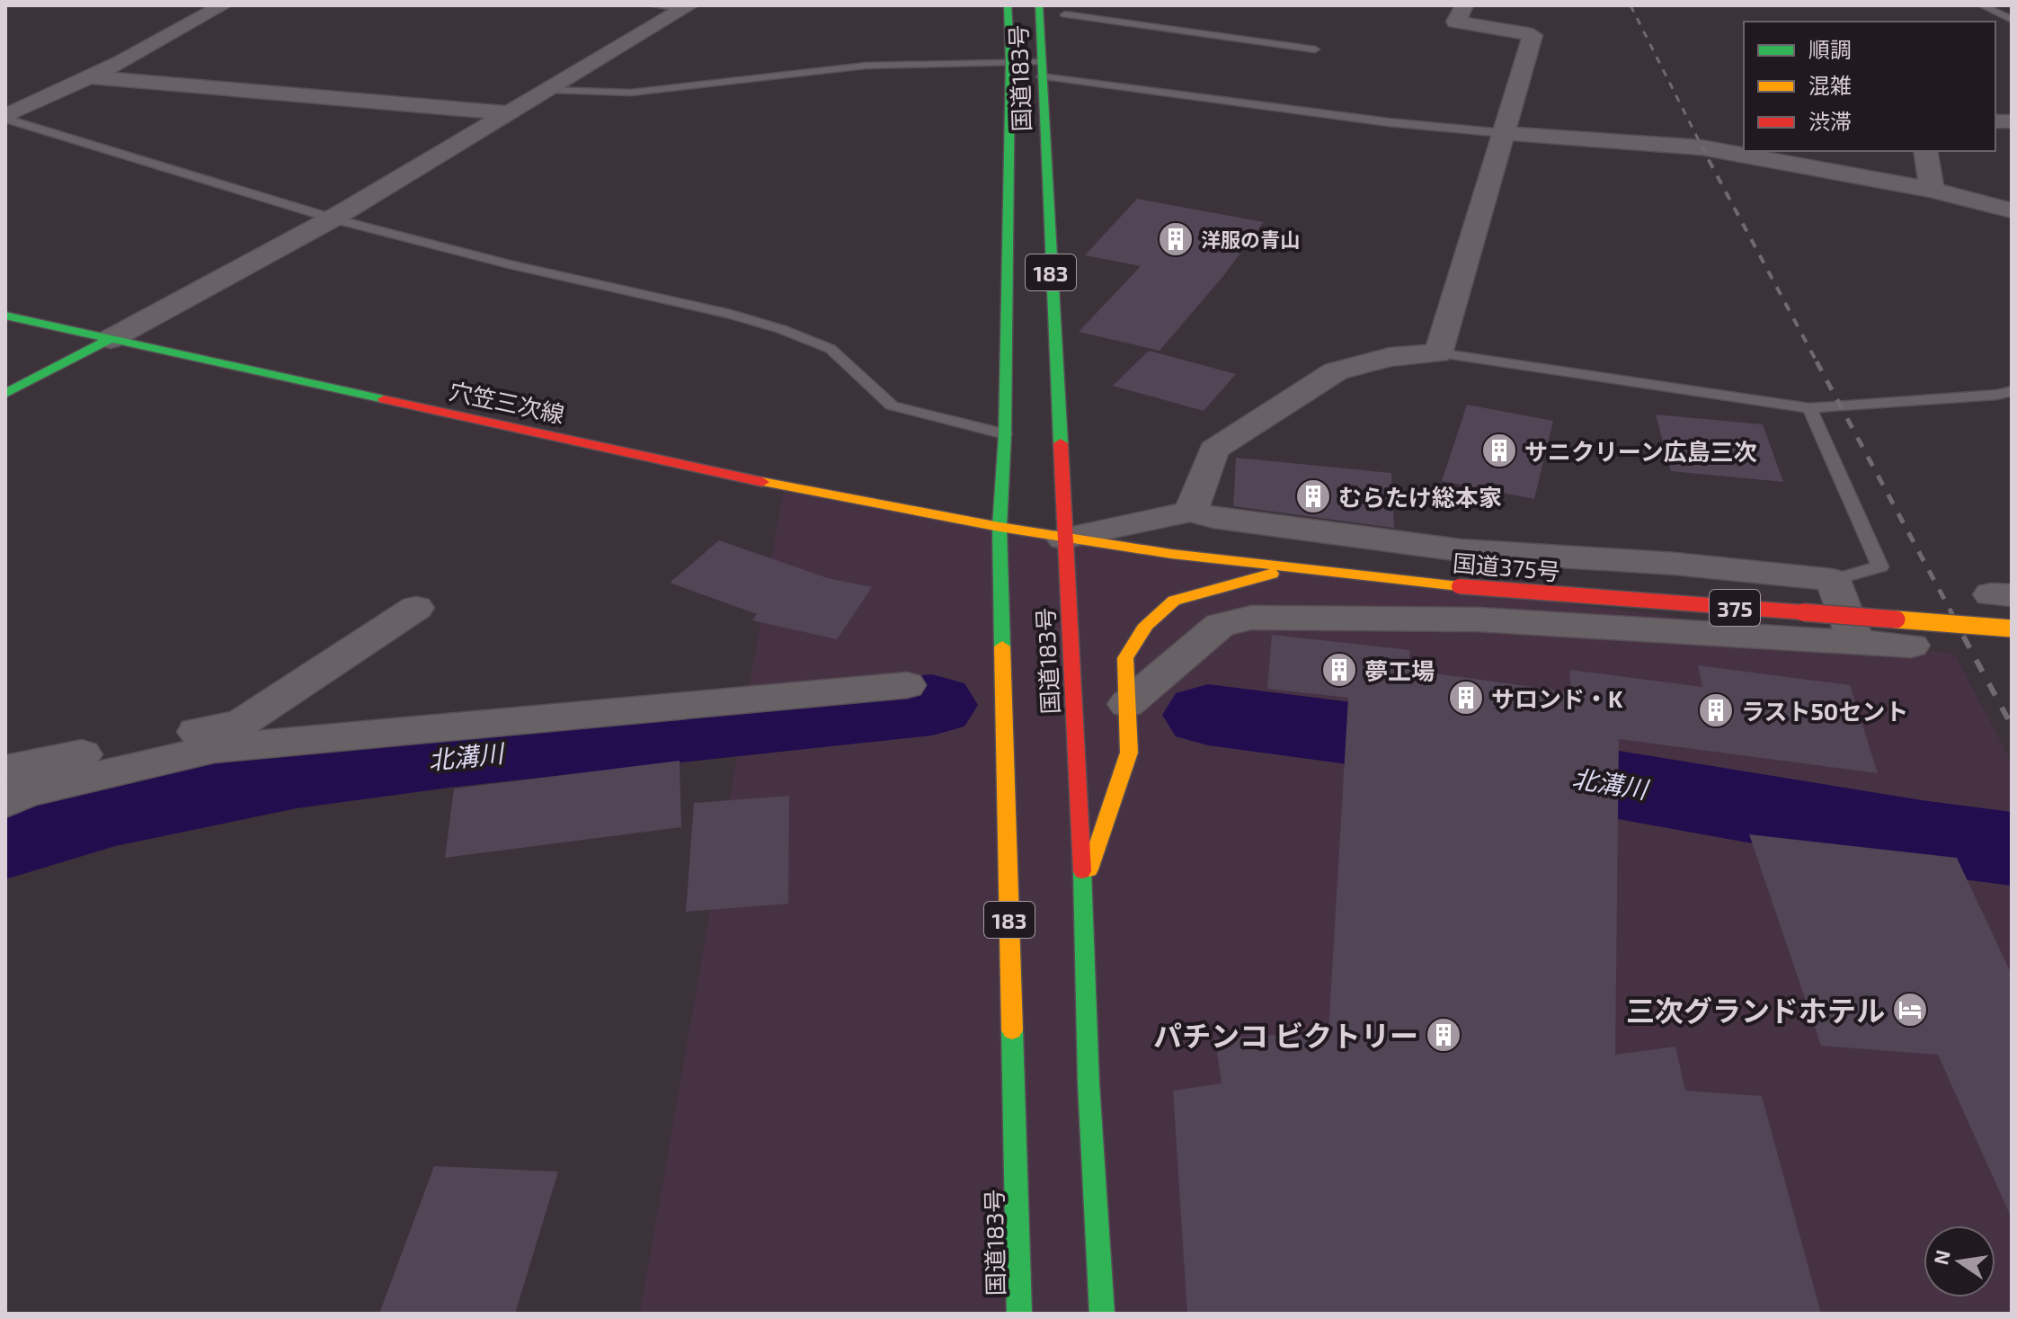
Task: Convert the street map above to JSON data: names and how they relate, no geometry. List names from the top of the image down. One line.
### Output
{"streets":{"main road":["国道183号","183","穴笠三次線","国道375号","375"]},"crossings":[["国道183号","穴笠三次線"],["国道183号","国道375号"],["穴笠三次線","国道375号"]],"water":["北溝川"],"places":{"building":["洋服の青山","サニクリーン広島三次","むらたけ総本家","夢工場","サロンド・K","ラスト50セント","パチンコ ビクトリー"],"hotel":["三次グランドホテル"]},"legend":["順調","混雑","渋滞"],"north":"left"}
